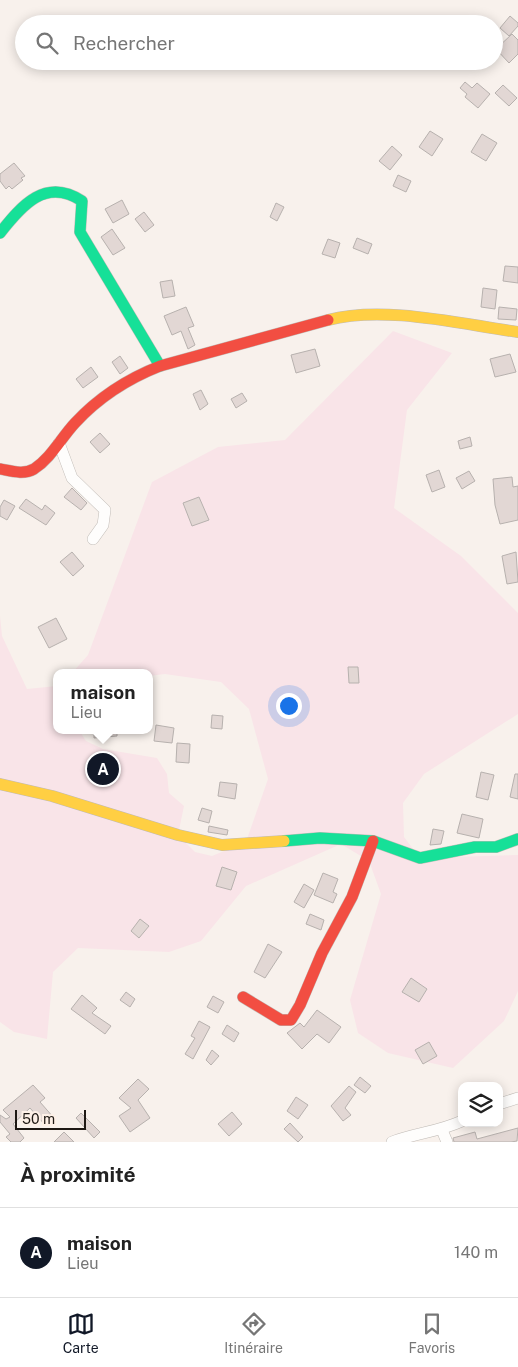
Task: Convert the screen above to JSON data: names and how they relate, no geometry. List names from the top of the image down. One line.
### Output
{"scale_bar":"50 m","page":{"search":"Rechercher","popup":["maison","Lieu"],"pins":"A","scale":"50 m","heading":"À proximité","list":[{"mark":"A","name":"maison","note":"Lieu","value":"140 m"}],"nav":["Carte","Itinéraire","Favoris"]}}
